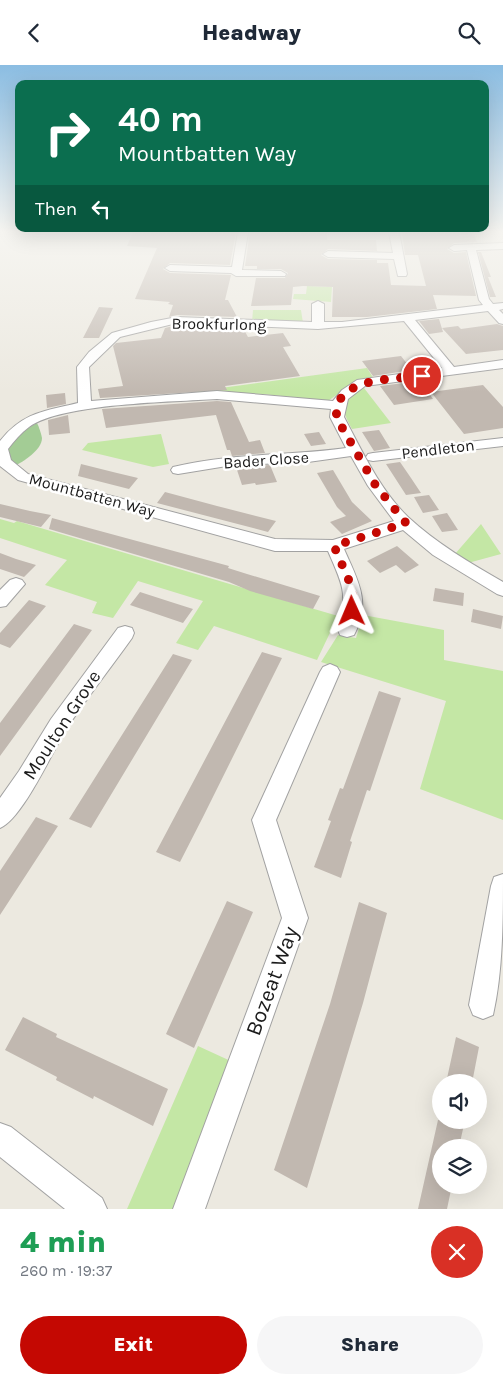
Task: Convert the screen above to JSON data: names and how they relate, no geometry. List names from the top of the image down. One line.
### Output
{"streets":{"street":["Brookfurlong","Pendleton","Bader Close","Mountbatten Way","Moulton Grove","Bozeat Way"]},"crossings":[["Brookfurlong","Mountbatten Way"]],"page":{"header":"Headway","turn":["40 m","Mountbatten Way"],"then":"Then","heading":["4 min","260 m · 19:37"],"buttons":["Exit","Share"]}}
